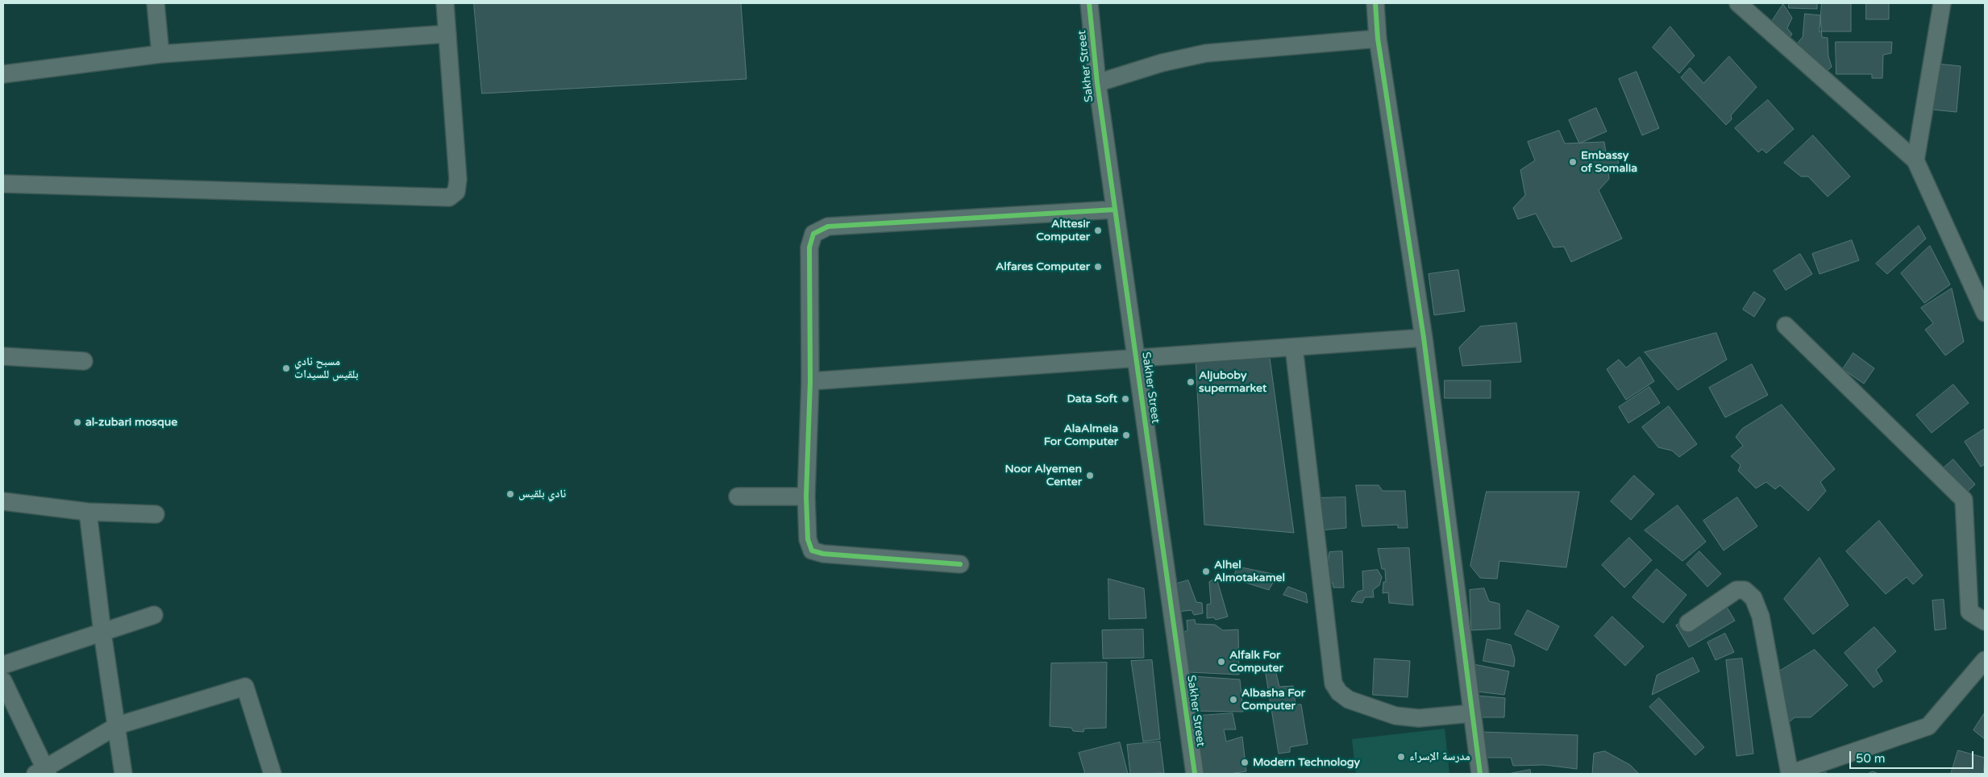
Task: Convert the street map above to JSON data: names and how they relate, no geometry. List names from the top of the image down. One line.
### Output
{"streets":{"street":["Sakher Street"]},"places":["Embassy of Somalia","Alttesir Computer","Alfares Computer","مسبح نادي بلقيس للسيدات","Aljuboby supermarket","Data Soft","al-zubari mosque","AlaAlmeia For Computer","Noor Alyemen Center","نادي بلقيس","Alhel Almotakamel","Alfalk For Computer","Albasha For Computer","مدرسة الإسراء","Modern Technology"],"scale_bar":"50 m"}
